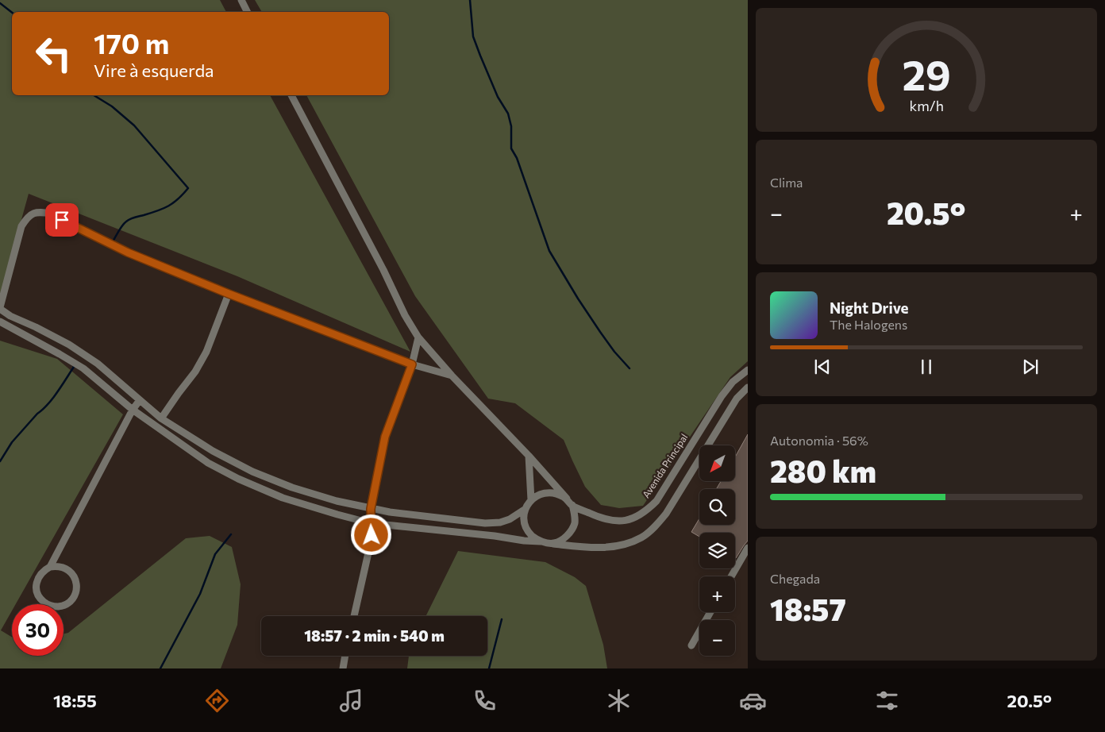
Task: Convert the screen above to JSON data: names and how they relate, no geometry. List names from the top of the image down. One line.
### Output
{"streets":{"street":["Avenida Principal"]},"north":"bottom left","page":{"turn":["170 m","Vire à esquerda"],"tile":["Clima",["Autonomia · 56%","280 km"],["Chegada","18:57"]],"heat":["−","20.5°","+"],"song":["Night Drive","The Halogens"],"map_buttons":["+","−"],"limit":"30","trip":"18:57 · 2 min · 540 m","tabs":["18:55","20.5°"],"gauge":["29","km/h"]}}
